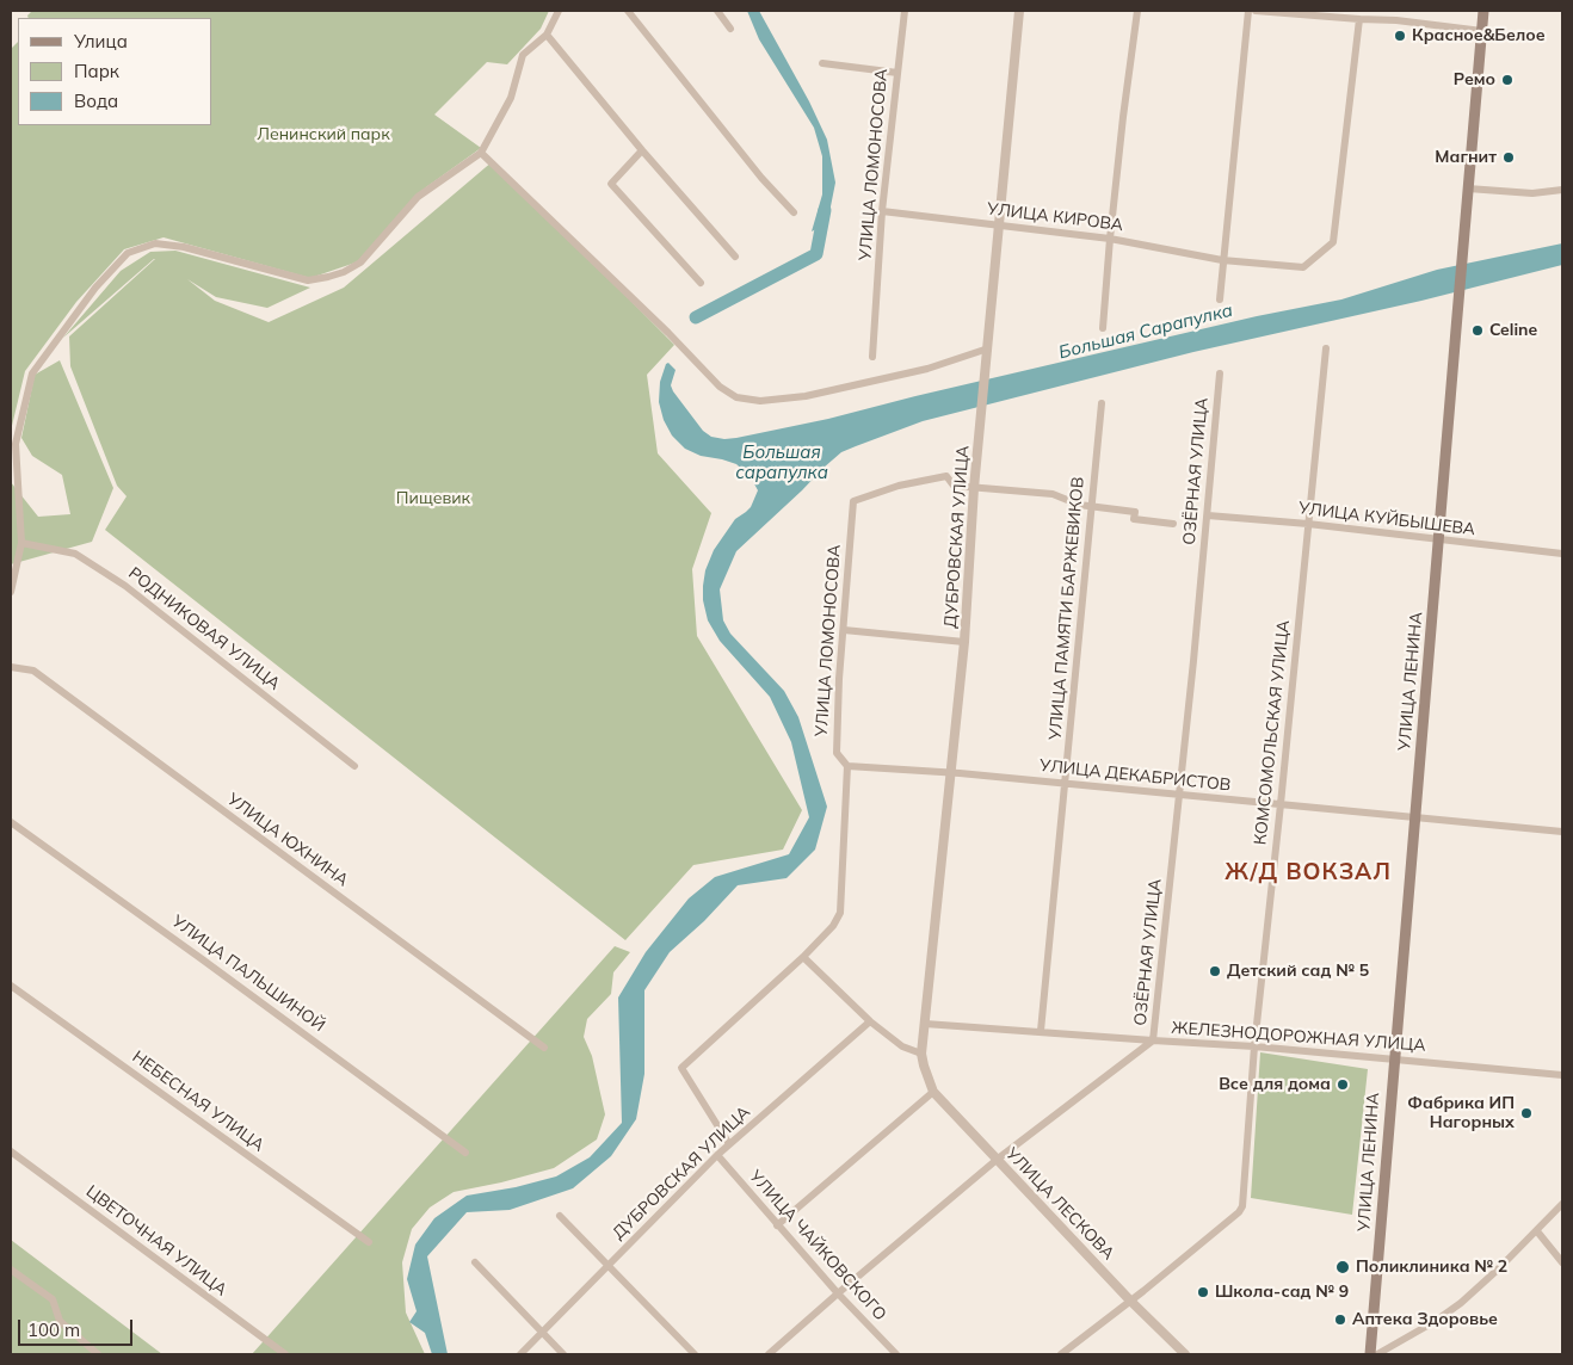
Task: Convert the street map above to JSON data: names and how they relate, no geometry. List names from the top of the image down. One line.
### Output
{"streets":{"main road":["УЛИЦА ЛЕНИНА"],"street":["УЛИЦА ЛОМОНОСОВА","УЛИЦА КИРОВА","ОЗЁРНАЯ УЛИЦА","УЛИЦА КУЙБЫШЕВА","ДУБРОВСКАЯ УЛИЦА","УЛИЦА ПАМЯТИ БАРЖЕВИКОВ","РОДНИКОВАЯ УЛИЦА","КОМСОМОЛЬСКАЯ УЛИЦА","УЛИЦА ДЕКАБРИСТОВ","УЛИЦА ЮХНИНА","УЛИЦА ПАЛЬШИНОЙ","ЖЕЛЕЗНОДОРОЖНАЯ УЛИЦА","НЕБЕСНАЯ УЛИЦА","УЛИЦА ЛЕСКОВА","ЦВЕТОЧНАЯ УЛИЦА","УЛИЦА ЧАЙКОВСКОГО"]},"crossings":[["УЛИЦА ЛОМОНОСОВА","УЛИЦА КИРОВА"],["УЛИЦА ЛОМОНОСОВА","ДУБРОВСКАЯ УЛИЦА"],["УЛИЦА ЛОМОНОСОВА","УЛИЦА ДЕКАБРИСТОВ"],["УЛИЦА КИРОВА","ДУБРОВСКАЯ УЛИЦА"],["ОЗЁРНАЯ УЛИЦА","УЛИЦА КУЙБЫШЕВА"],["ОЗЁРНАЯ УЛИЦА","УЛИЦА ДЕКАБРИСТОВ"],["ОЗЁРНАЯ УЛИЦА","ЖЕЛЕЗНОДОРОЖНАЯ УЛИЦА"],["ОЗЁРНАЯ УЛИЦА","УЛИЦА ЛЕСКОВА"],["ОЗЁРНАЯ УЛИЦА","УЛИЦА ЧАЙКОВСКОГО"],["УЛИЦА КУЙБЫШЕВА","УЛИЦА ЛЕНИНА"],["УЛИЦА КУЙБЫШЕВА","КОМСОМОЛЬСКАЯ УЛИЦА"],["ДУБРОВСКАЯ УЛИЦА","УЛИЦА ДЕКАБРИСТОВ"],["ДУБРОВСКАЯ УЛИЦА","ЖЕЛЕЗНОДОРОЖНАЯ УЛИЦА"],["ДУБРОВСКАЯ УЛИЦА","УЛИЦА ЛЕСКОВА"],["ДУБРОВСКАЯ УЛИЦА","УЛИЦА ЧАЙКОВСКОГО"],["УЛИЦА ПАМЯТИ БАРЖЕВИКОВ","УЛИЦА ДЕКАБРИСТОВ"],["УЛИЦА ПАМЯТИ БАРЖЕВИКОВ","ЖЕЛЕЗНОДОРОЖНАЯ УЛИЦА"],["УЛИЦА ЛЕНИНА","УЛИЦА ДЕКАБРИСТОВ"],["УЛИЦА ЛЕНИНА","ЖЕЛЕЗНОДОРОЖНАЯ УЛИЦА"],["КОМСОМОЛЬСКАЯ УЛИЦА","УЛИЦА ДЕКАБРИСТОВ"],["КОМСОМОЛЬСКАЯ УЛИЦА","ЖЕЛЕЗНОДОРОЖНАЯ УЛИЦА"],["КОМСОМОЛЬСКАЯ УЛИЦА","УЛИЦА ЛЕСКОВА"]],"districts":["Ж/Д ВОКЗАЛ"],"water":["Большая Сарапулка","Большая сарапулка"],"parks":["Ленинский парк","Пищевик"],"places":["Красное&Белое","Ремо","Магнит","Celine","Детский сад № 5","Все для дома","Фабрика ИП Нагорных","Поликлиника № 2","Школа-сад № 9","Аптека Здоровье"],"legend":["Улица","Парк","Вода"],"scale_bar":"100 m"}
